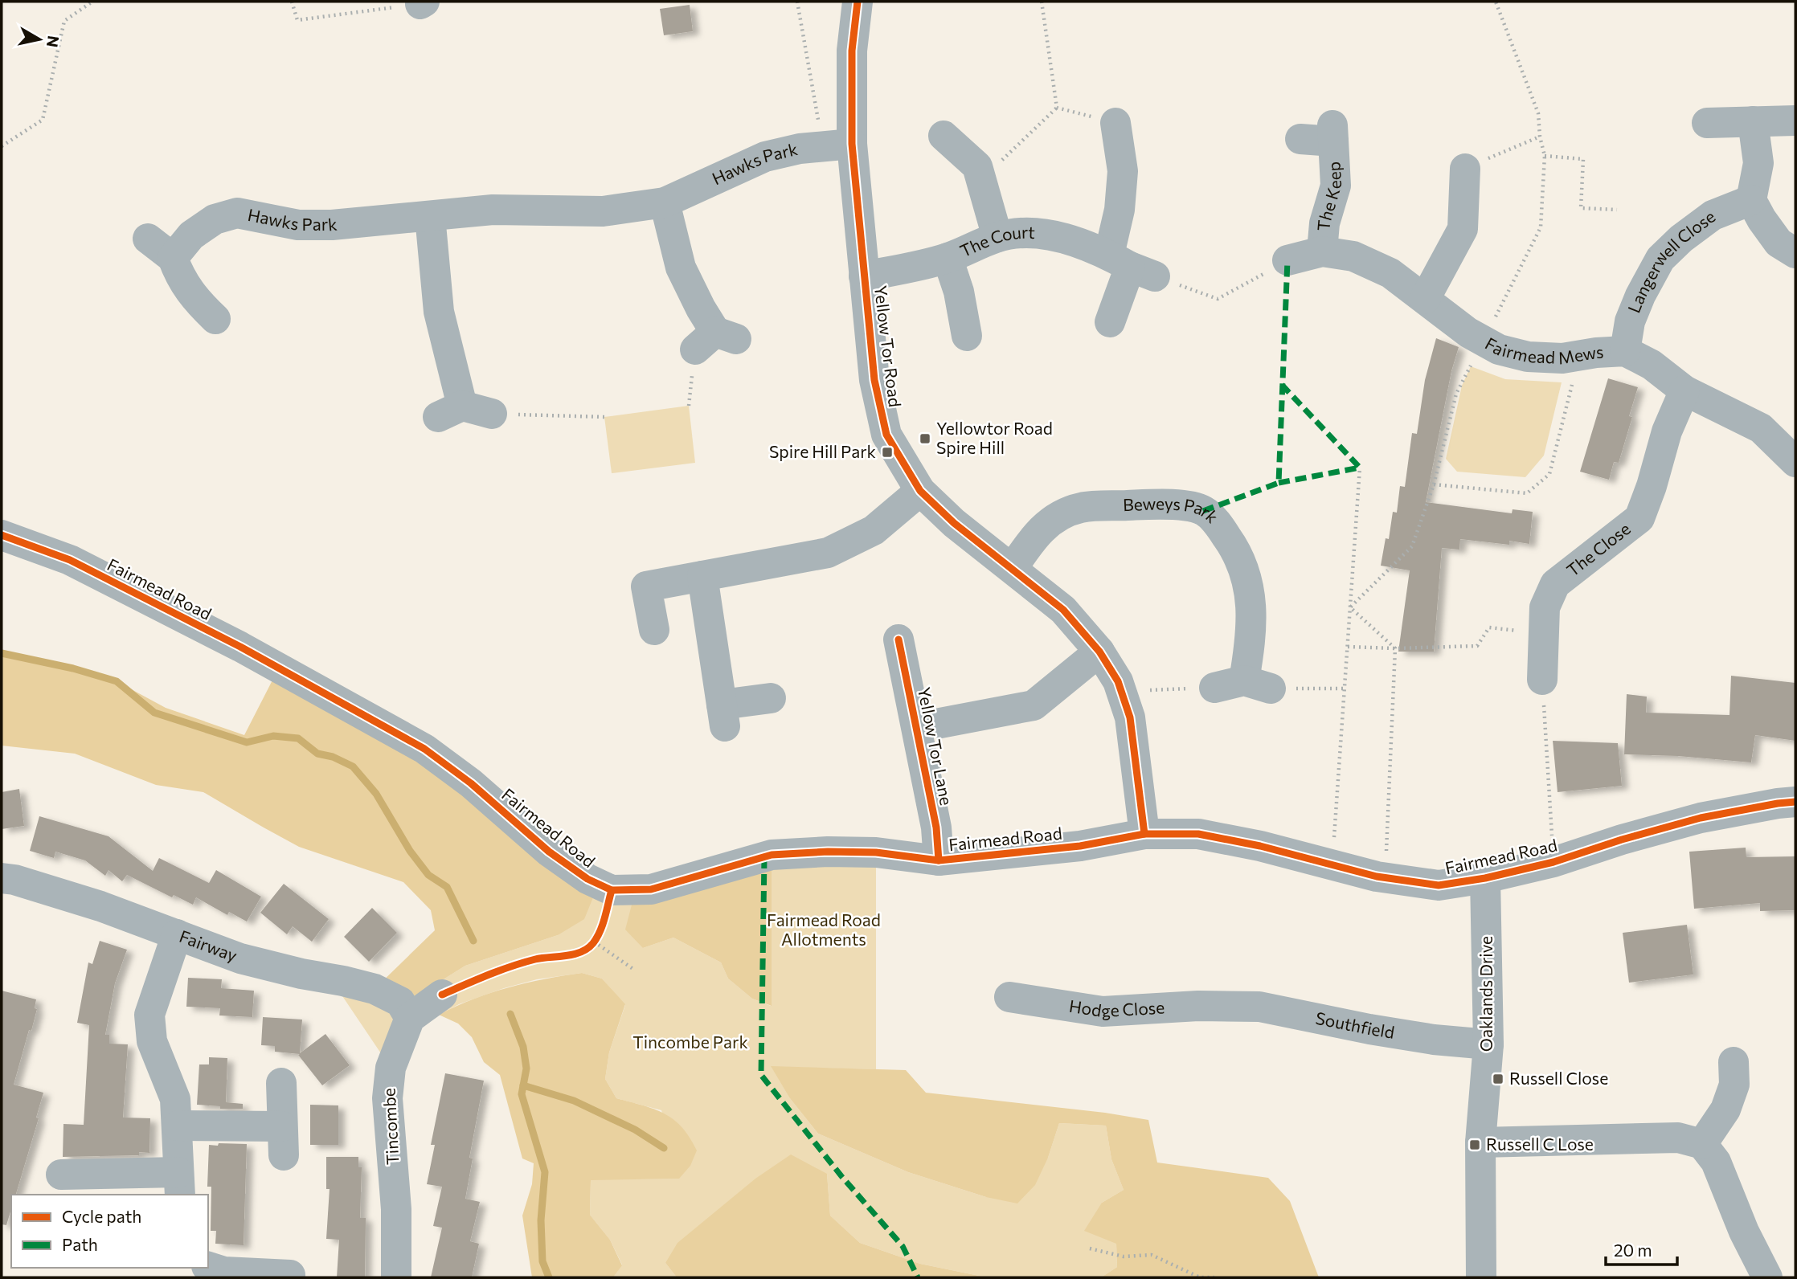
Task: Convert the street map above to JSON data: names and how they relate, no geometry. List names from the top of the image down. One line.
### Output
{"streets":{"street":["Hawks Park","The Keep","The Court","Langerwell Close","Fairmead Mews","Yellow Tor Road","Beweys Park","The Close","Fairmead Road","Yellow Tor Lane","Fairway","Oaklands Drive","Hodge Close","Southfield","Tincombe"]},"crossings":[["Hawks Park","Yellow Tor Road"],["The Keep","Fairmead Mews"],["The Court","Yellow Tor Road"],["Langerwell Close","Fairmead Mews"],["Fairmead Mews","The Close"],["Yellow Tor Road","Beweys Park"],["Yellow Tor Road","Fairmead Road"],["Fairmead Road","Yellow Tor Lane"],["Fairmead Road","Oaklands Drive"],["Fairway","Tincombe"],["Oaklands Drive","Southfield"],["Hodge Close","Southfield"]],"parks":["Fairmead Road Allotments","Tincombe Park"],"places":{"transit":["Yellowtor Road Spire Hill","Spire Hill Park","Russell Close","Russell C Lose"]},"legend":["Cycle path","Path"],"scale_bar":"20 m","north":"right"}
